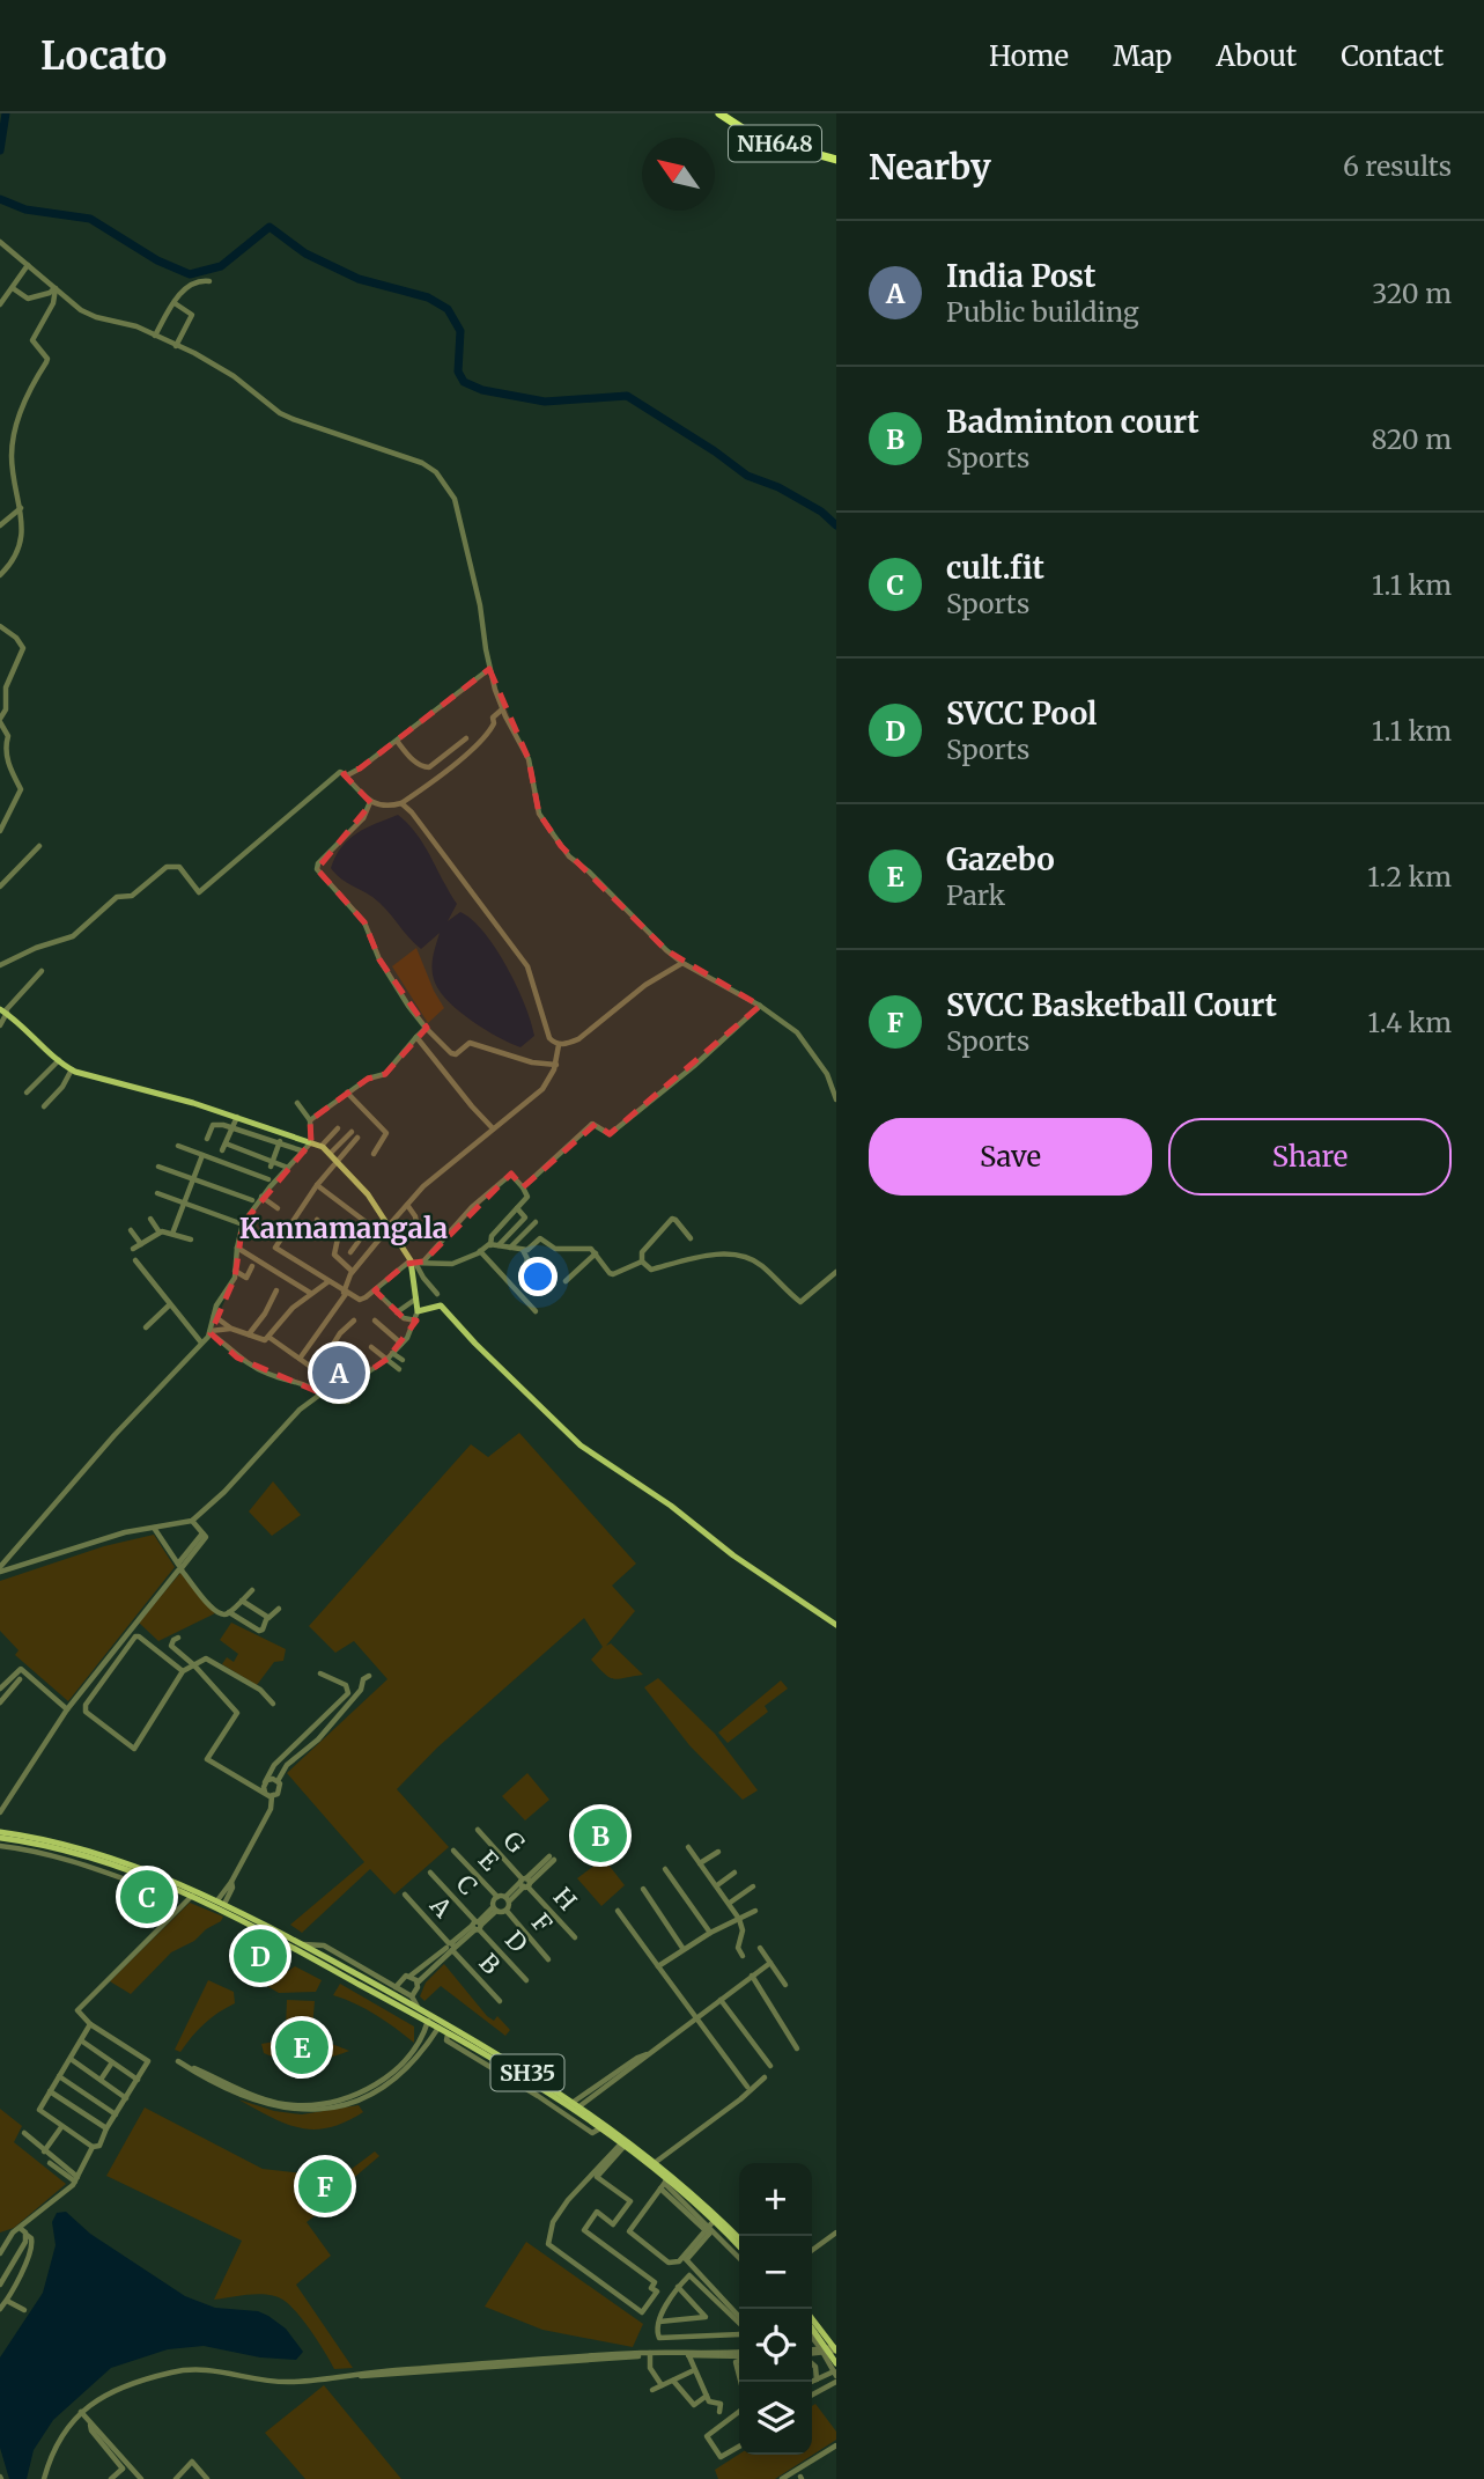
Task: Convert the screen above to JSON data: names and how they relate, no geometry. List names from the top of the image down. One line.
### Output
{"streets":{"highway":["NH648"],"main road":["SH35"],"street":["G","E","C","H","A","F","D","B"]},"crossings":[["G","H"],["C","D"],["A","B"]],"districts":["Kannamangala"],"north":"top left","page":{"header":"Locato","nav":["Home","Map","About","Contact"],"heading":["Nearby","6 results"],"list":[{"mark":"A","name":"India Post","note":"Public building","value":"320 m"},{"mark":"B","name":"Badminton court","note":"Sports","value":"820 m"},{"mark":"C","name":"cult.fit","note":"Sports","value":"1.1 km"},{"mark":"D","name":"SVCC Pool","note":"Sports","value":"1.1 km"},{"mark":"E","name":"Gazebo","note":"Park","value":"1.2 km"},{"mark":"F","name":"SVCC Basketball Court","note":"Sports","value":"1.4 km"}],"buttons":["Save","Share"],"pins":["A","B","C","D","E","F"],"map_buttons":["+","−"]}}
